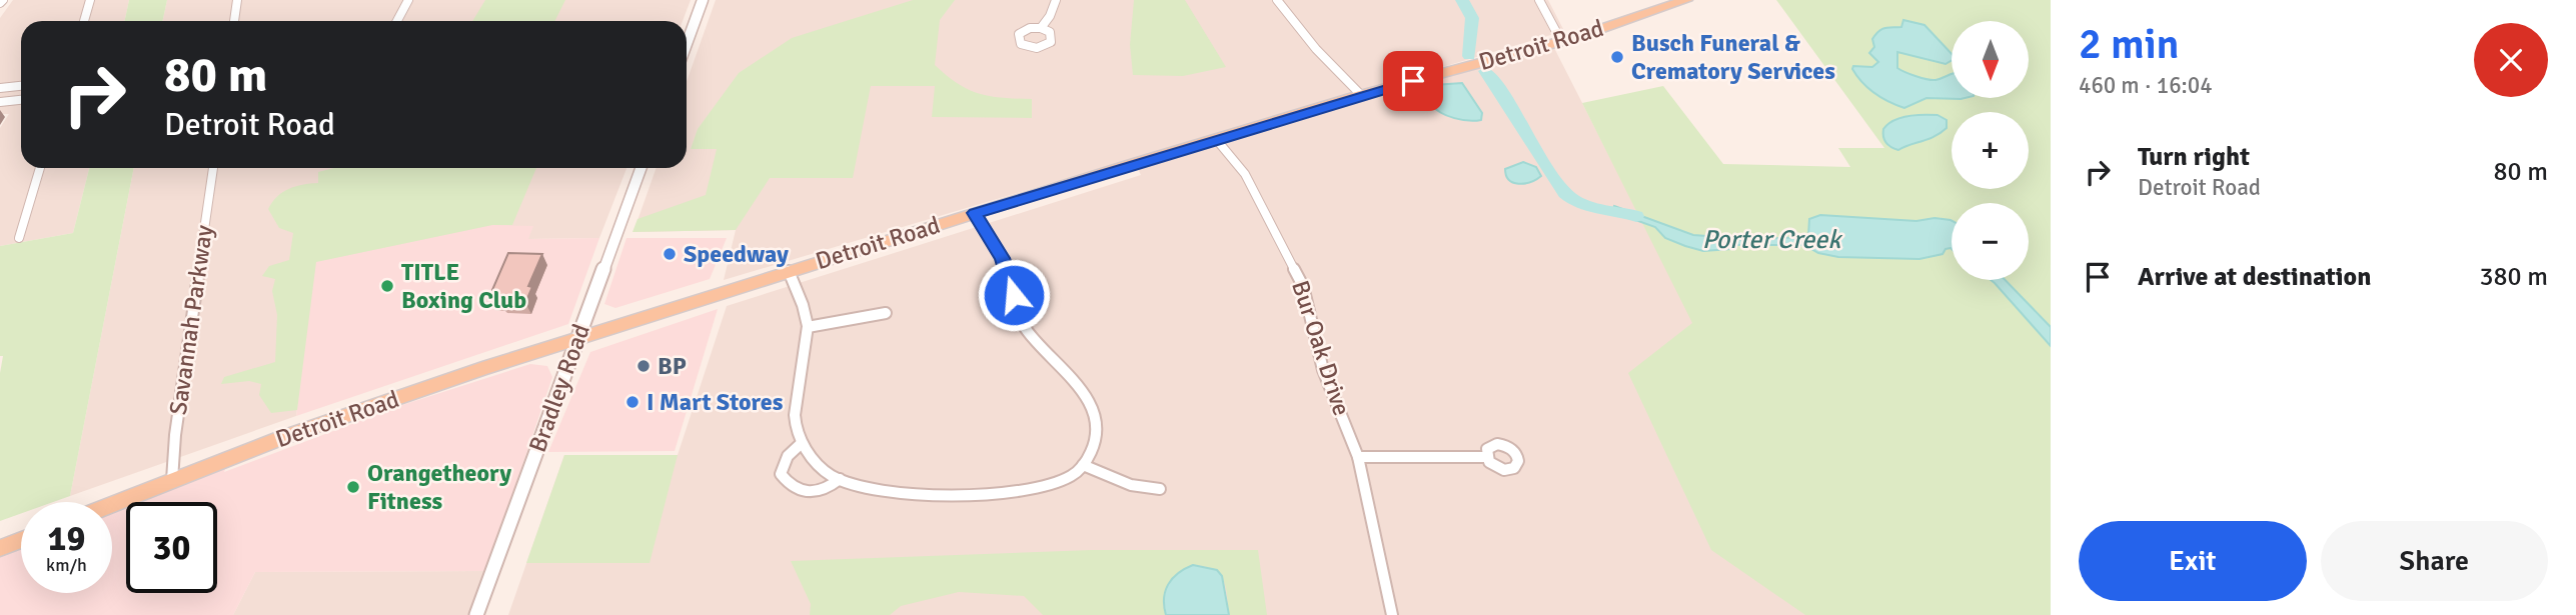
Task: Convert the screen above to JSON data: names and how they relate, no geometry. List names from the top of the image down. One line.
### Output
{"streets":{"main road":["Detroit Road"],"street":["Savannah Parkway","Bur Oak Drive","Bradley Road"]},"crossings":[["Detroit Road","Savannah Parkway"],["Detroit Road","Bur Oak Drive"],["Detroit Road","Bradley Road"]],"water":["Porter Creek"],"places":["Busch Funeral & Crematory Services","Speedway","TITLE Boxing Club","BP","I Mart Stores","Orangetheory Fitness"],"north":"bottom","page":{"heading":["2 min","460 m · 16:04"],"map_buttons":["+","−"],"turn":["80 m","Detroit Road"],"list":[{"name":"Turn right","note":"Detroit Road","value":"80 m"},{"name":"Arrive at destination","value":"380 m"}],"speed":"19 km/h","limit":"30","buttons":["Exit","Share"]}}
